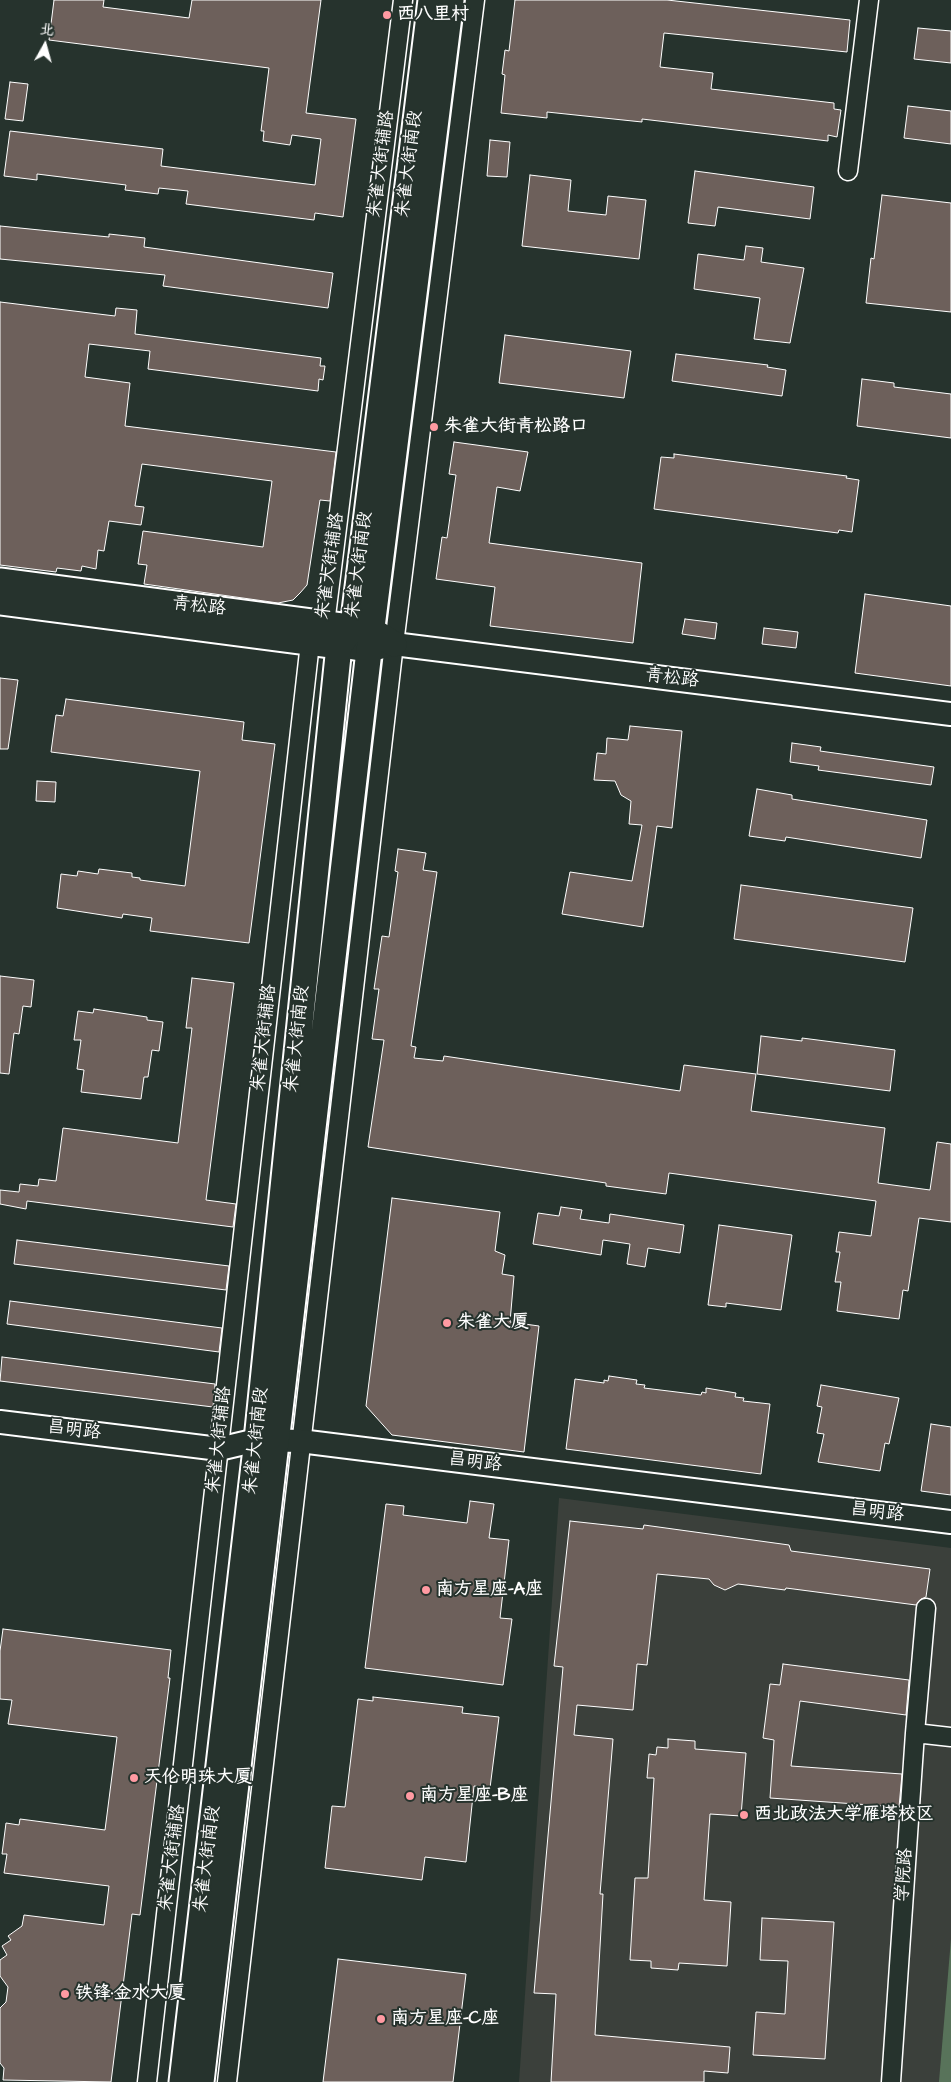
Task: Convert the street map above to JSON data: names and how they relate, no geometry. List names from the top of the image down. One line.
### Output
{"streets":{"main road":["朱雀大街南段","青松路"],"street":["朱雀大街辅路","昌明路","学院路"]},"crossings":[["朱雀大街辅路","青松路"],["朱雀大街辅路","昌明路"],["朱雀大街南段","青松路"],["朱雀大街南段","昌明路"]],"places":["西八里村","朱雀大街青松路口","朱雀大厦","南方星座-A座","天伦明珠大厦","南方星座-B座","西北政法大学雁塔校区","铁锋·金水大厦","南方星座-C座"],"north":"top"}
